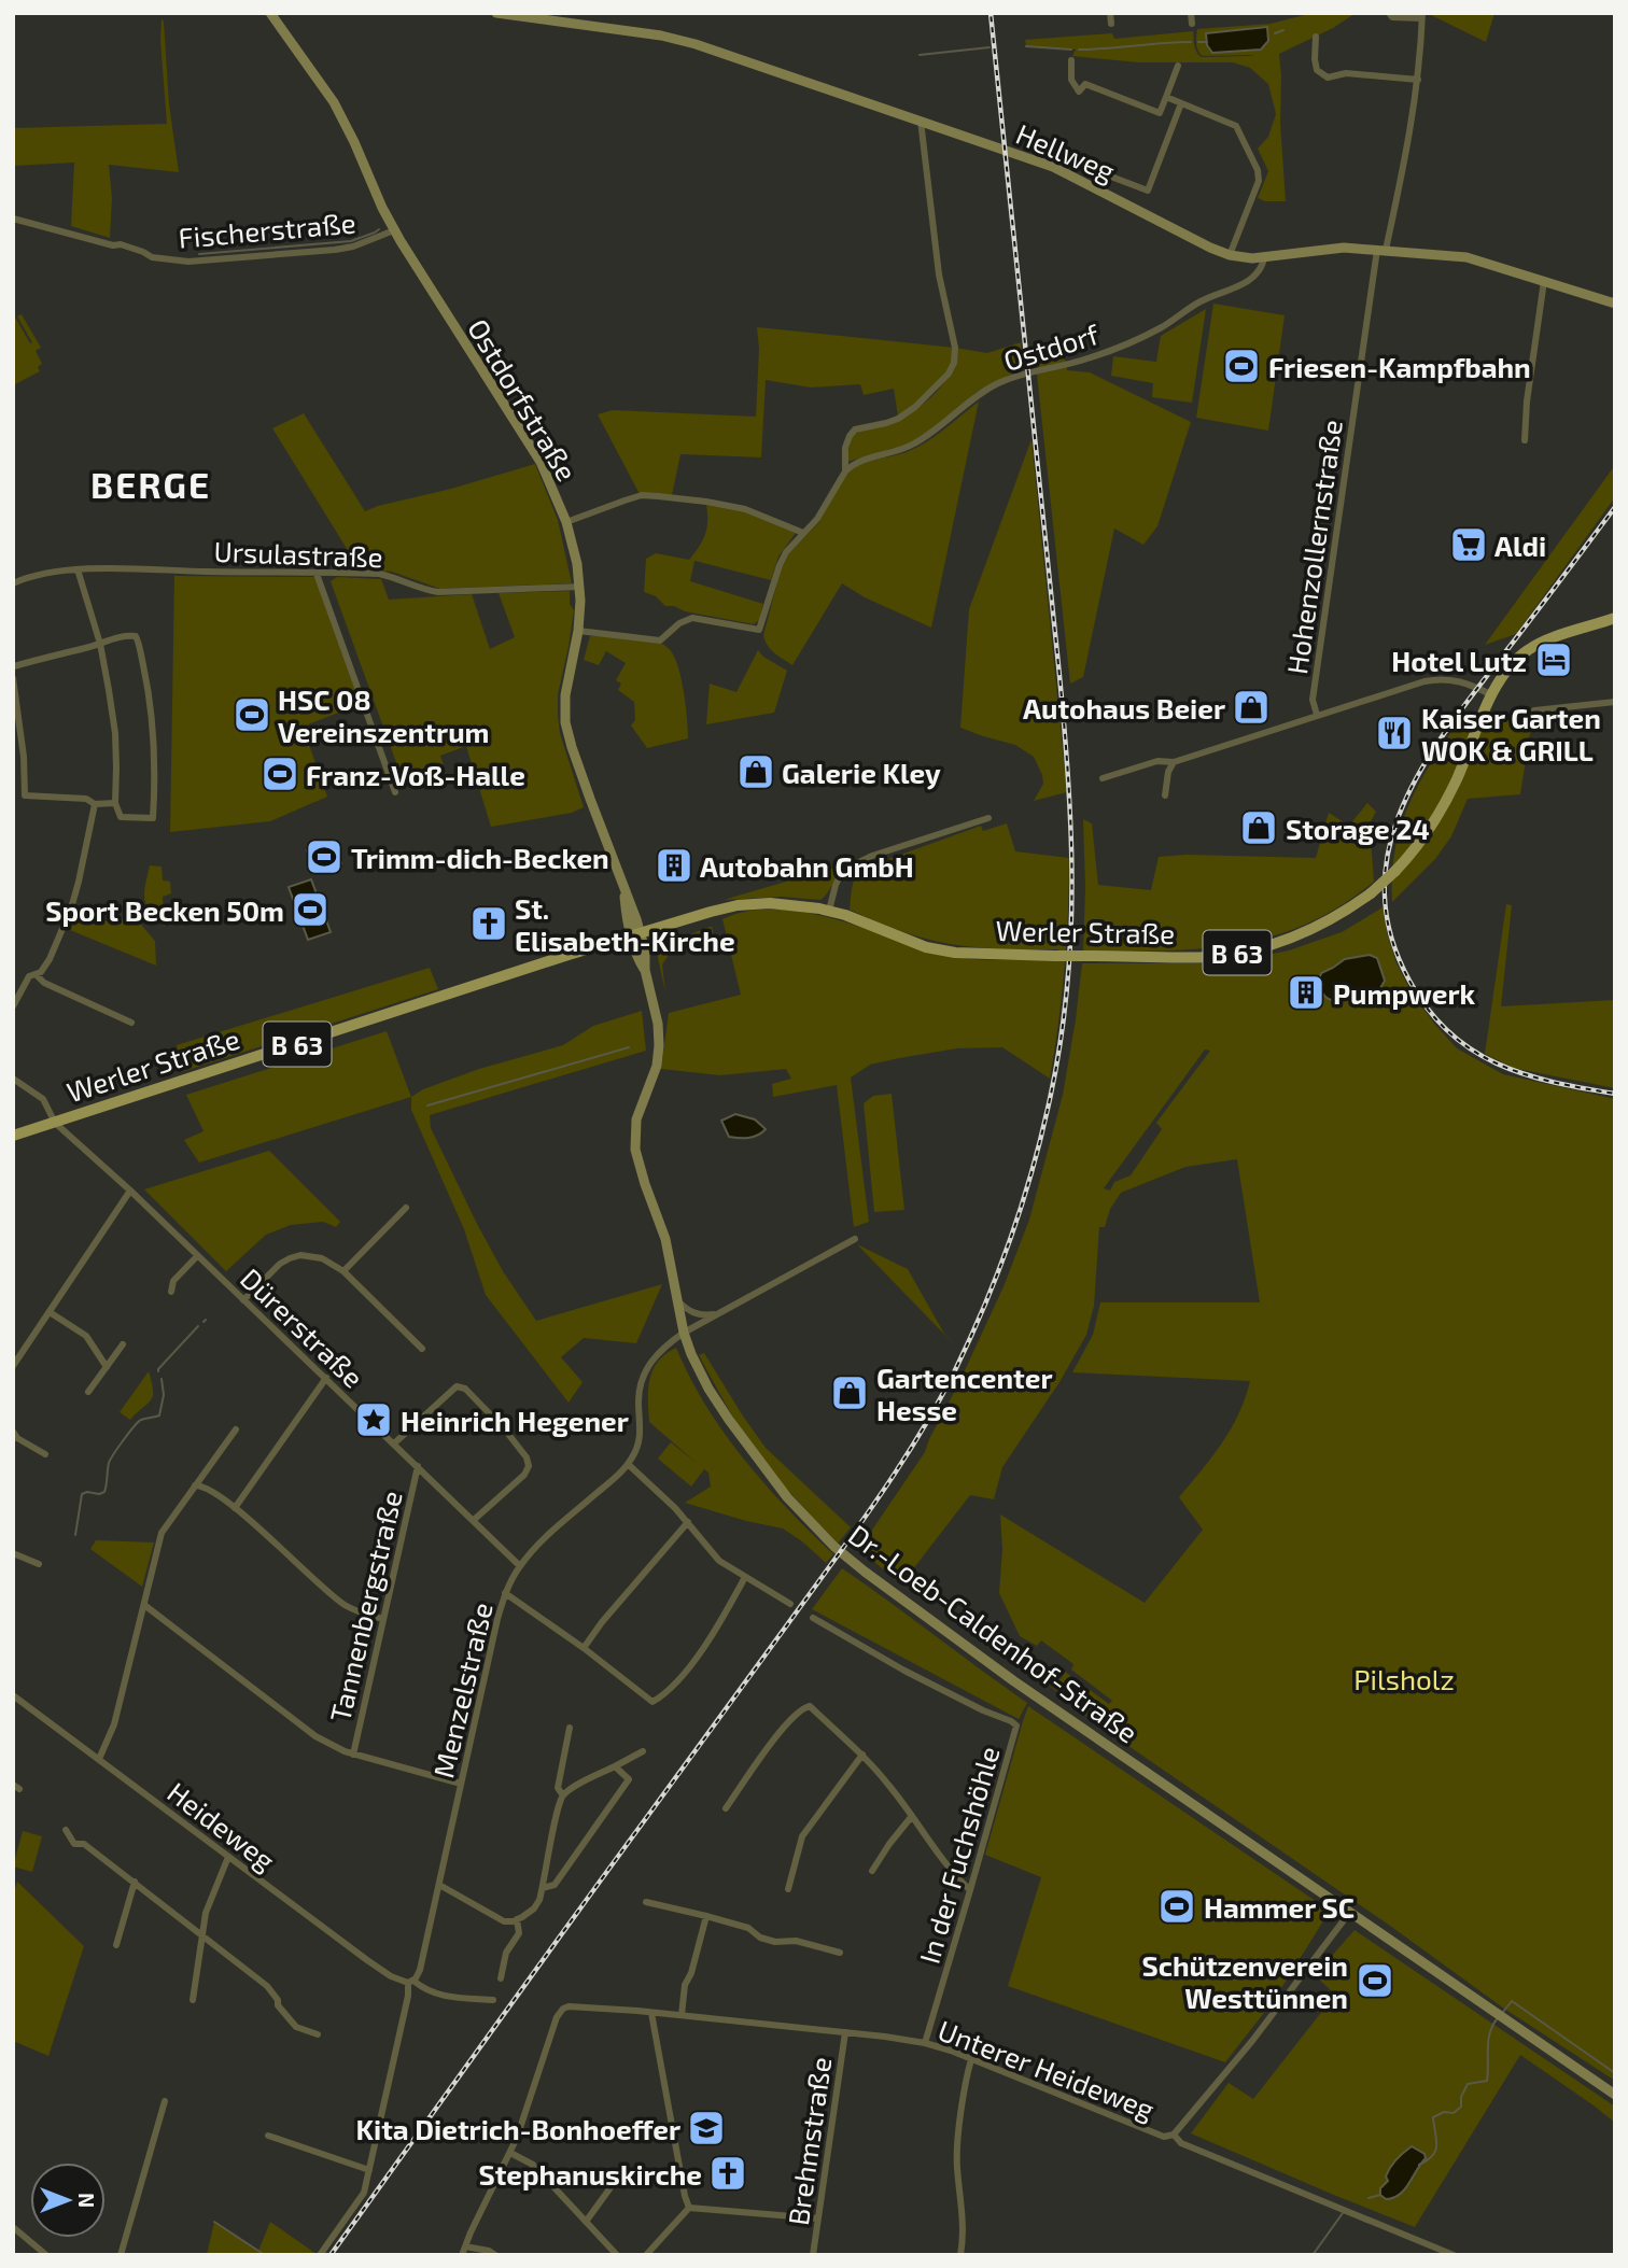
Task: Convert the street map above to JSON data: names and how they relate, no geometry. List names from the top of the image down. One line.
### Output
{"streets":{"main road":["Werler Straße","B 63"],"street":["Hellweg","Fischerstraße","Ostdorf","Ostdorfstraße","Hohenzollernstraße","Ursulastraße","Dürerstraße","Tannenbergstraße","Dr.-Loeb-Caldenhof-Straße","Menzelstraße","Heideweg","In der Fuchshöhle","Unterer Heideweg","Brehmstraße"]},"crossings":[["Hellweg","Ostdorf"],["Hellweg","Hohenzollernstraße"],["Fischerstraße","Ostdorfstraße"],["Ostdorfstraße","Ursulastraße"],["Ostdorfstraße","Werler Straße"],["Ostdorfstraße","Dr.-Loeb-Caldenhof-Straße"],["Werler Straße","Dürerstraße"],["Werler Straße","Dr.-Loeb-Caldenhof-Straße"],["Dürerstraße","Tannenbergstraße"],["Dürerstraße","Menzelstraße"],["Dr.-Loeb-Caldenhof-Straße","Menzelstraße"],["Menzelstraße","Heideweg"],["In der Fuchshöhle","Unterer Heideweg"],["Unterer Heideweg","Brehmstraße"]],"districts":["BERGE"],"parks":["Pilsholz"],"places":{"sports":["Friesen-Kampfbahn","HSC 08 Vereinszentrum","Franz-Voß-Halle","Trimm-dich-Becken","Sport Becken 50m","Hammer SC","Schützenverein Westtünnen"],"supermarket":["Aldi"],"hotel":["Hotel Lutz"],"shop":["Autohaus Beier","Galerie Kley","Storage 24","Gartencenter Hesse"],"restaurant":["Kaiser Garten WOK & GRILL"],"building":["Autobahn GmbH","Pumpwerk"],"church":["St. Elisabeth-Kirche","Stephanuskirche"],"place":["Heinrich Hegener"],"school or university":["Kita Dietrich-Bonhoeffer"]},"north":"right"}
